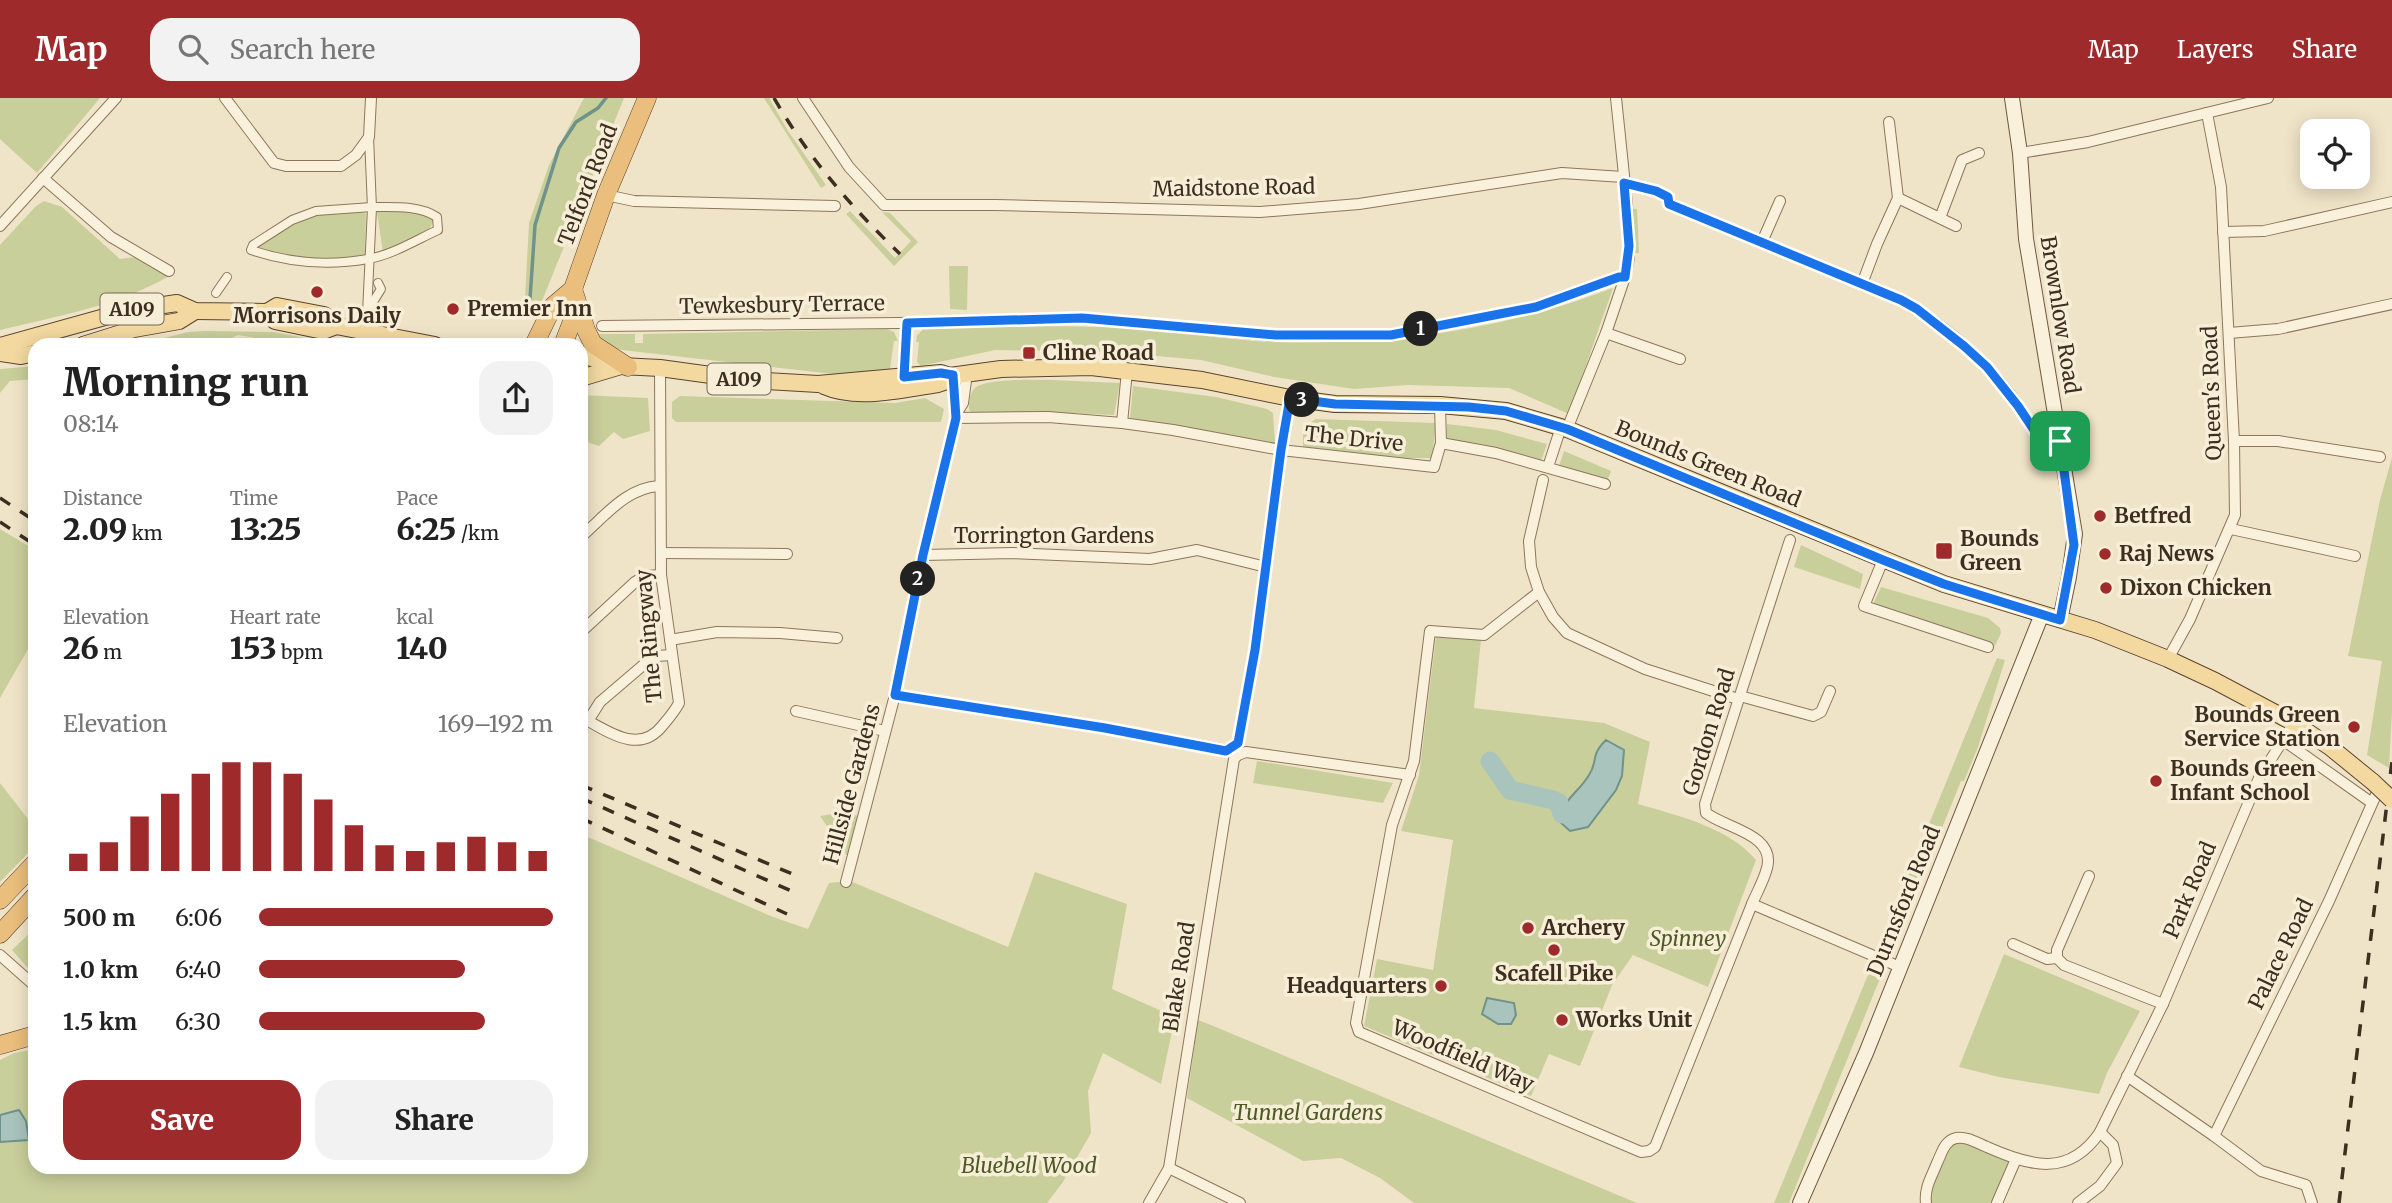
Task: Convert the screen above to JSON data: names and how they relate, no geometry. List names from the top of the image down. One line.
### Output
{"streets":{"highway":["Telford Road"],"main road":["A109","Brownlow Road","Bounds Green Road","Durnsford Road"],"street":["Maidstone Road","Tewkesbury Terrace","Queen's Road","The Drive","Torrington Gardens","The Ringway","Gordon Road","Hillside Gardens","Park Road","Palace Road","Blake Road","Woodfield Way"]},"crossings":[["Brownlow Road","Bounds Green Road"],["Queen's Road","Bounds Green Road"],["The Drive","Blake Road"],["Bounds Green Road","The Ringway"],["Bounds Green Road","Park Road"],["Bounds Green Road","Durnsford Road"],["Bounds Green Road","Palace Road"],["Bounds Green Road","Blake Road"],["Torrington Gardens","Blake Road"],["Gordon Road","Woodfield Way"]],"parks":["Spinney","Tunnel Gardens","Bluebell Wood"],"places":{"other":["Morrisons Daily","Premier Inn","Betfred","Raj News","Dixon Chicken","Bounds Green Service Station","Bounds Green Infant School","Archery","Scafell Pike","Headquarters","Works Unit"],"transit":["Cline Road","Bounds Green"]},"page":{"header":"Map","search":"Search here","nav":["Map","Layers","Share"],"pins":["1","3","2"],"heading":["Morning run","08:14"],"stats":[["Distance","2.09 km"],["Time","13:25"],["Pace","6:25 /km"],["Elevation","26 m"],["Heart rate","153 bpm"],["kcal","140"]],"chart":["Elevation","169–192 m"],"list":[{"name":"500 m","note":"6:06"},{"name":"1.0 km","note":"6:40"},{"name":"1.5 km","note":"6:30"}],"buttons":["Save","Share"]}}
